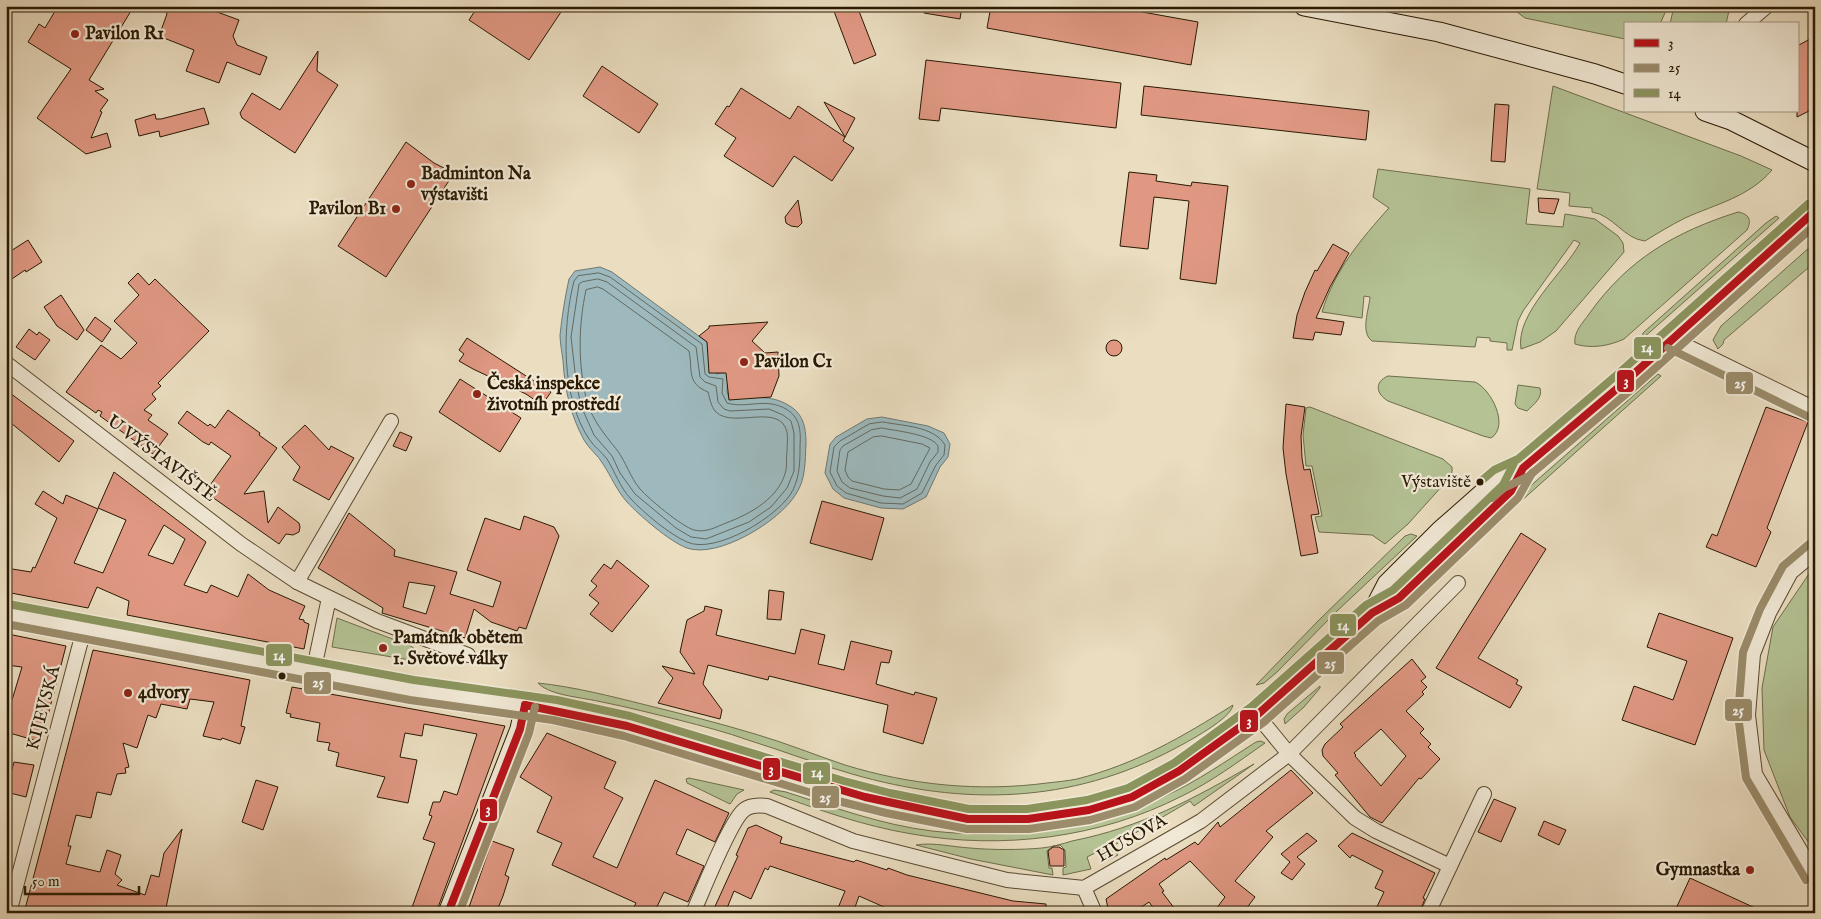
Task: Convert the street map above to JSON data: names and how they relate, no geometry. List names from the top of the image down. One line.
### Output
{"streets":{"street":["U VÝSTAVIŠTĚ","KIJEVSKÁ","HUSOVA"]},"places":["Pavilon R1","Badminton Na výstavišti","Pavilon B1","Pavilon C1","Česká inspekce životníh prostředí","Výstaviště","Památník obětem 1. Světové války","4dvory","Gymnastka"],"lines":["transit line 14","transit line 3","transit line 25"],"legend":["3","25","14"],"scale_bar":"50 m"}
